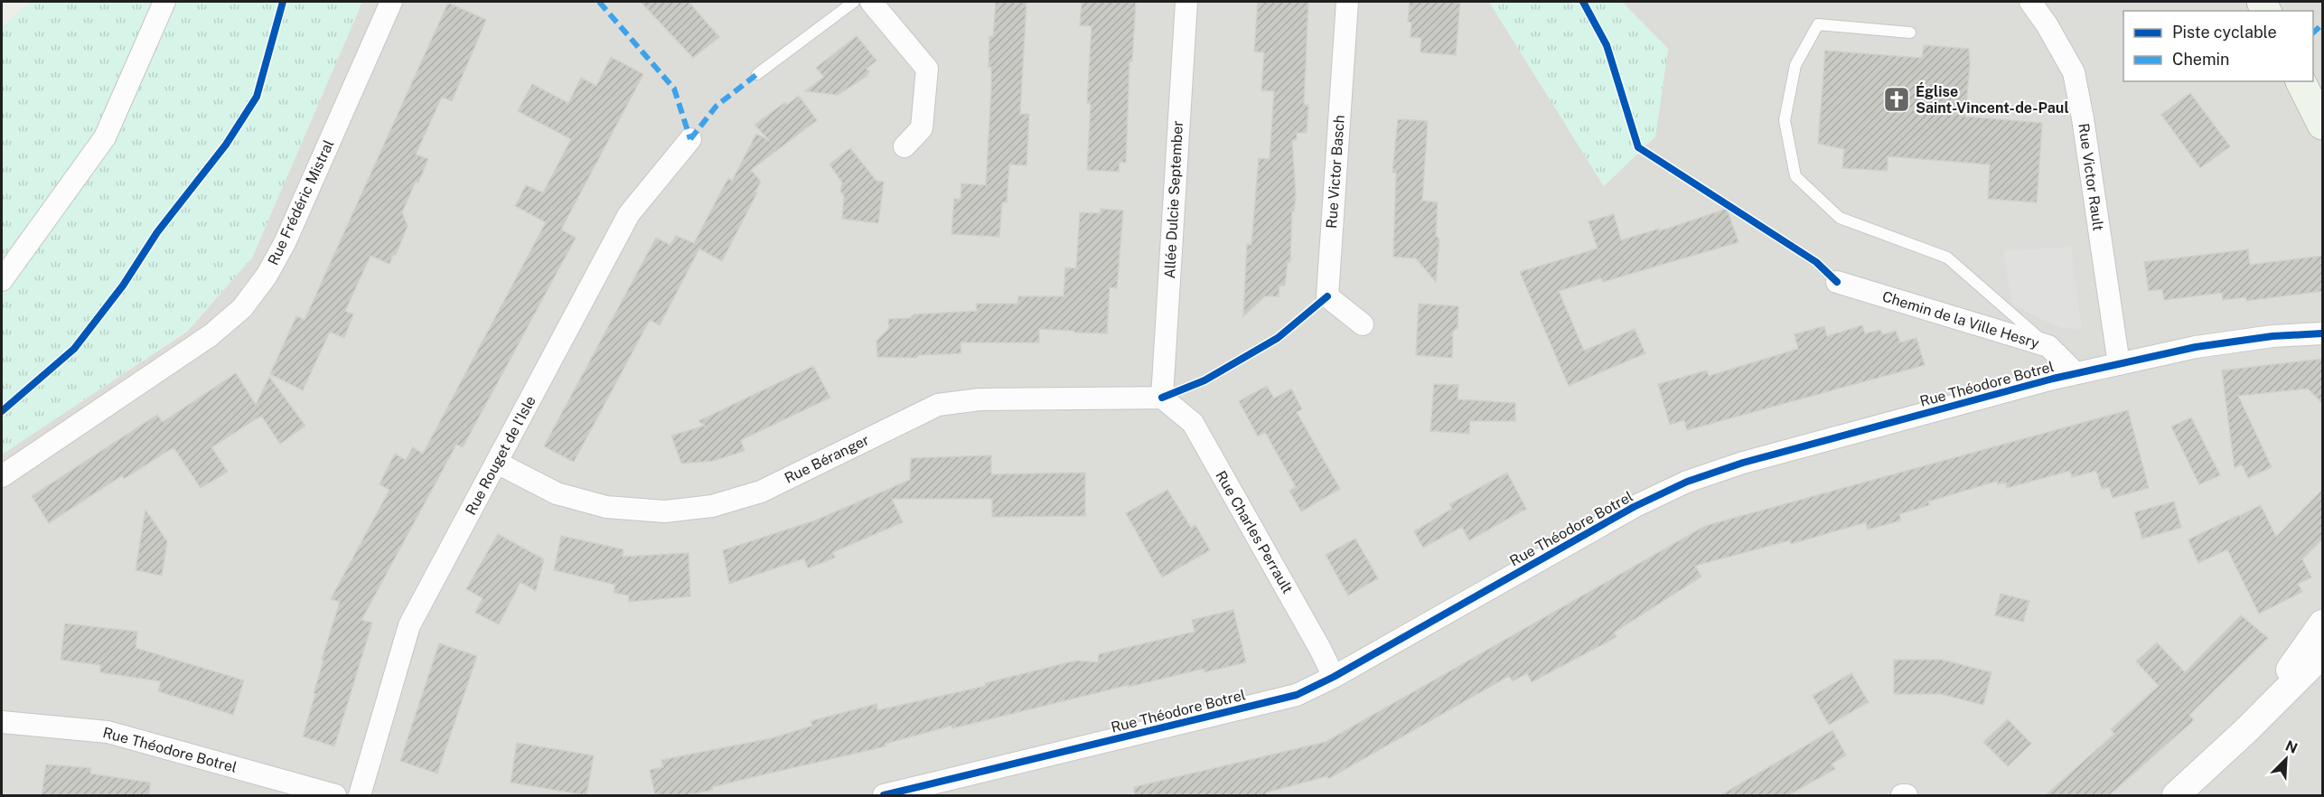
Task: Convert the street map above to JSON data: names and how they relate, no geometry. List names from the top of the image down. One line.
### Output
{"streets":{"street":["Rue Victor Basch","Rue Victor Rault","Allée Dulcie September","Rue Frédéric Mistral","Chemin de la Ville Hesry","Rue Théodore Botrel","Rue Rouget de l'Isle","Rue Béranger","Rue Charles Perrault"]},"crossings":[["Rue Victor Rault","Rue Théodore Botrel"],["Allée Dulcie September","Rue Béranger"],["Allée Dulcie September","Rue Charles Perrault"],["Chemin de la Ville Hesry","Rue Théodore Botrel"],["Rue Théodore Botrel","Rue Charles Perrault"],["Rue Rouget de l'Isle","Rue Béranger"],["Rue Béranger","Rue Charles Perrault"]],"places":{"church":["Église Saint-Vincent-de-Paul"]},"legend":["Piste cyclable","Chemin"],"north":"top right"}
